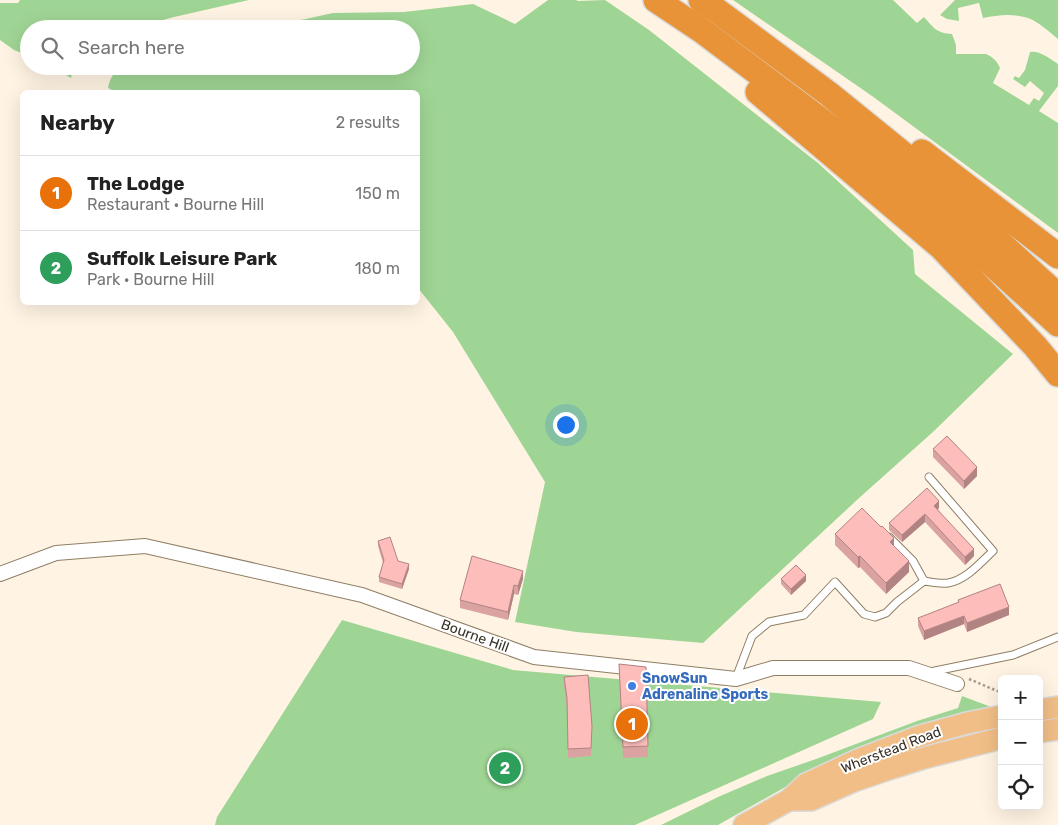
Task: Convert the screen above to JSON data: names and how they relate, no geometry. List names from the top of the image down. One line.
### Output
{"streets":{"main road":["Wherstead Road"],"street":["Bourne Hill"]},"places":["SnowSun Adrenaline Sports"],"page":{"search":"Search here","heading":["Nearby","2 results"],"list":[{"mark":"1","name":"The Lodge","note":"Restaurant · Bourne Hill","value":"150 m"},{"mark":"2","name":"Suffolk Leisure Park","note":"Park · Bourne Hill","value":"180 m"}],"map_buttons":["+","−"],"pins":["1","2"]}}
